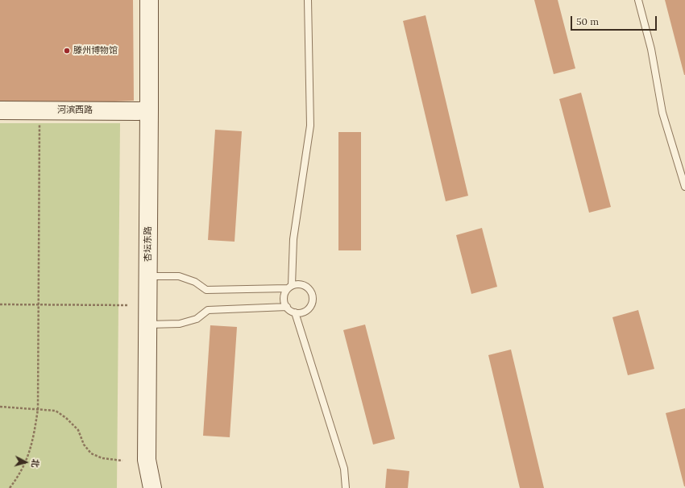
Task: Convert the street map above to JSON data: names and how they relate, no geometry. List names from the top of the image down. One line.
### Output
{"streets":{"street":["河滨西路","杏坛东路"]},"crossings":[["河滨西路","杏坛东路"]],"places":["滕州博物馆"],"scale_bar":"50 m","north":"right"}
